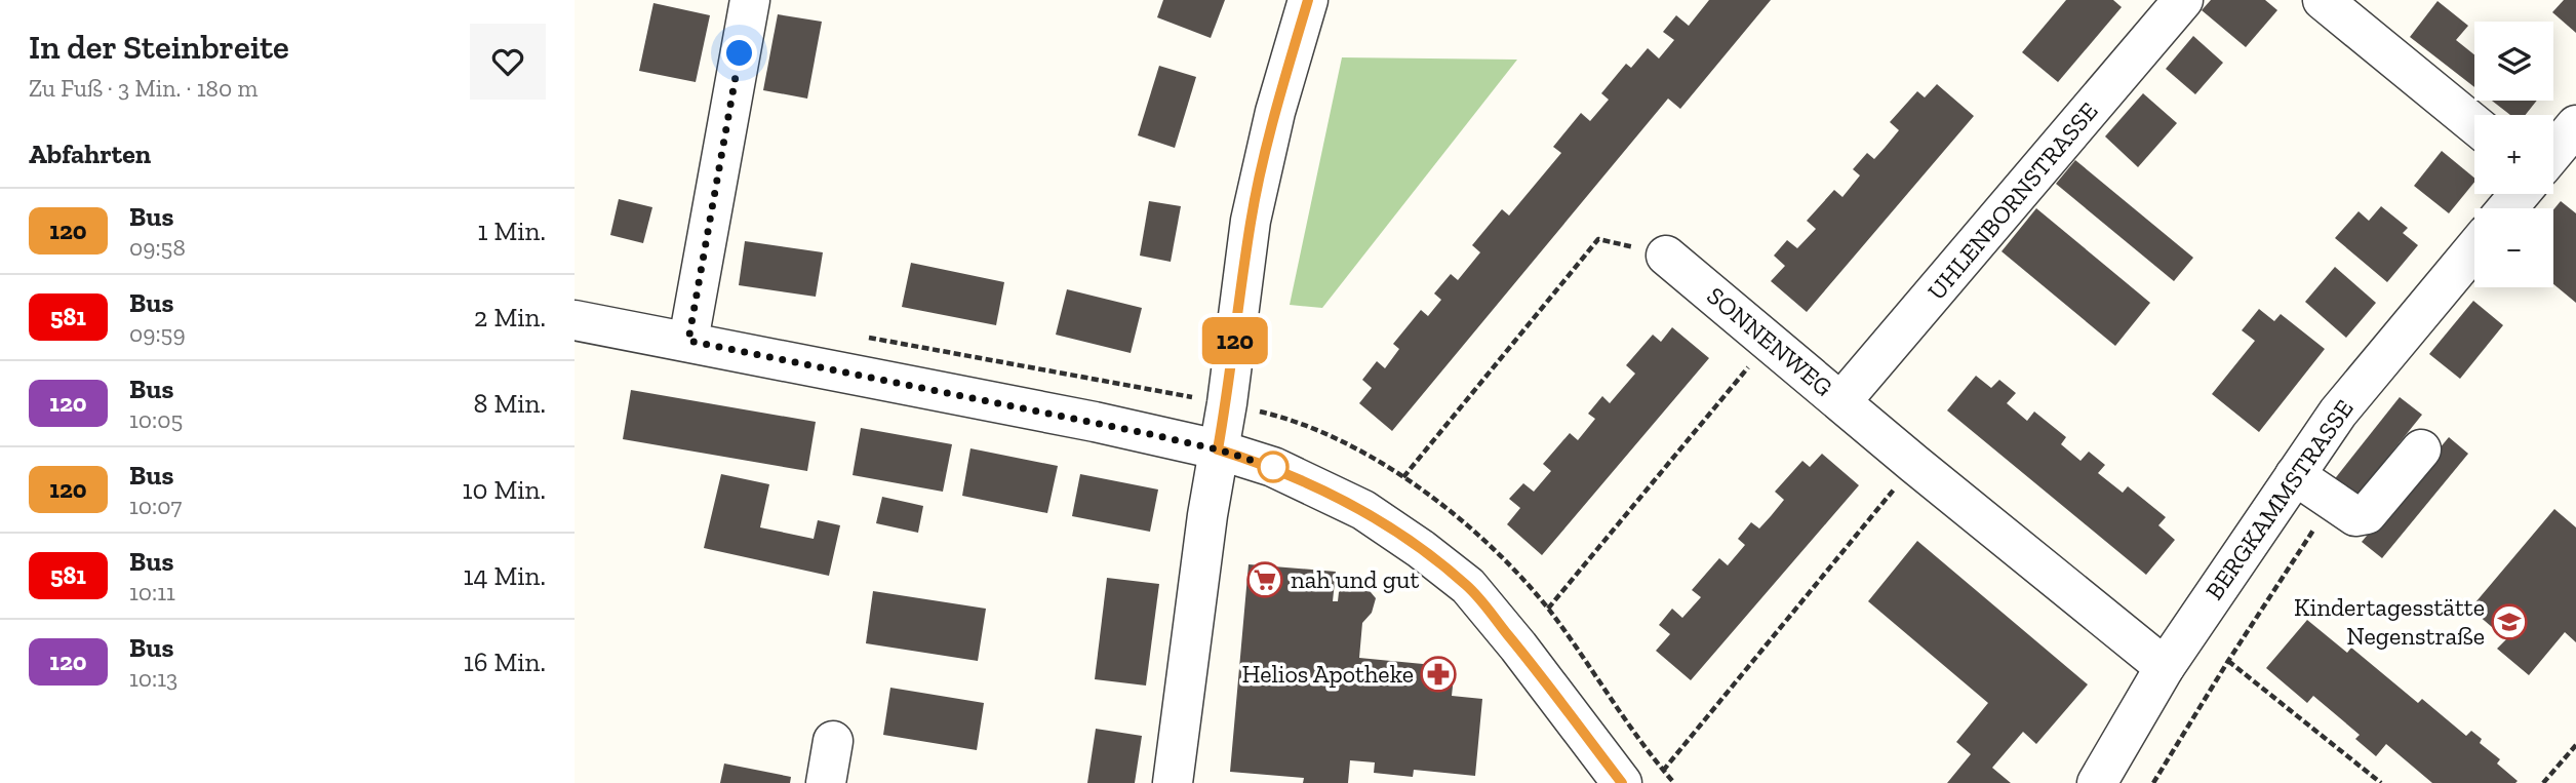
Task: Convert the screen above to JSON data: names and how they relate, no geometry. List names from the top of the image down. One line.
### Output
{"streets":{"street":["UHLENBORNSTRASSE","SONNENWEG","BERGKAMMSTRASSE"]},"crossings":[["UHLENBORNSTRASSE","SONNENWEG"],["SONNENWEG","BERGKAMMSTRASSE"]],"places":{"supermarket":["nah und gut"],"school or university":["Kindertagesstätte Negenstraße"],"pharmacy":["Helios Apotheke"]},"lines":["bus line 120"],"page":{"heading":[["In der Steinbreite","Zu Fuß · 3 Min. · 180 m"],"Abfahrten"],"on_map":"120","map_buttons":["+","−"],"list":[{"mark":"120","name":"Bus","note":"09:58","value":"1 Min."},{"mark":"581","name":"Bus","note":"09:59","value":"2 Min."},{"mark":"120","name":"Bus","note":"10:05","value":"8 Min."},{"mark":"120","name":"Bus","note":"10:07","value":"10 Min."},{"mark":"581","name":"Bus","note":"10:11","value":"14 Min."},{"mark":"120","name":"Bus","note":"10:13","value":"16 Min."}]}}
